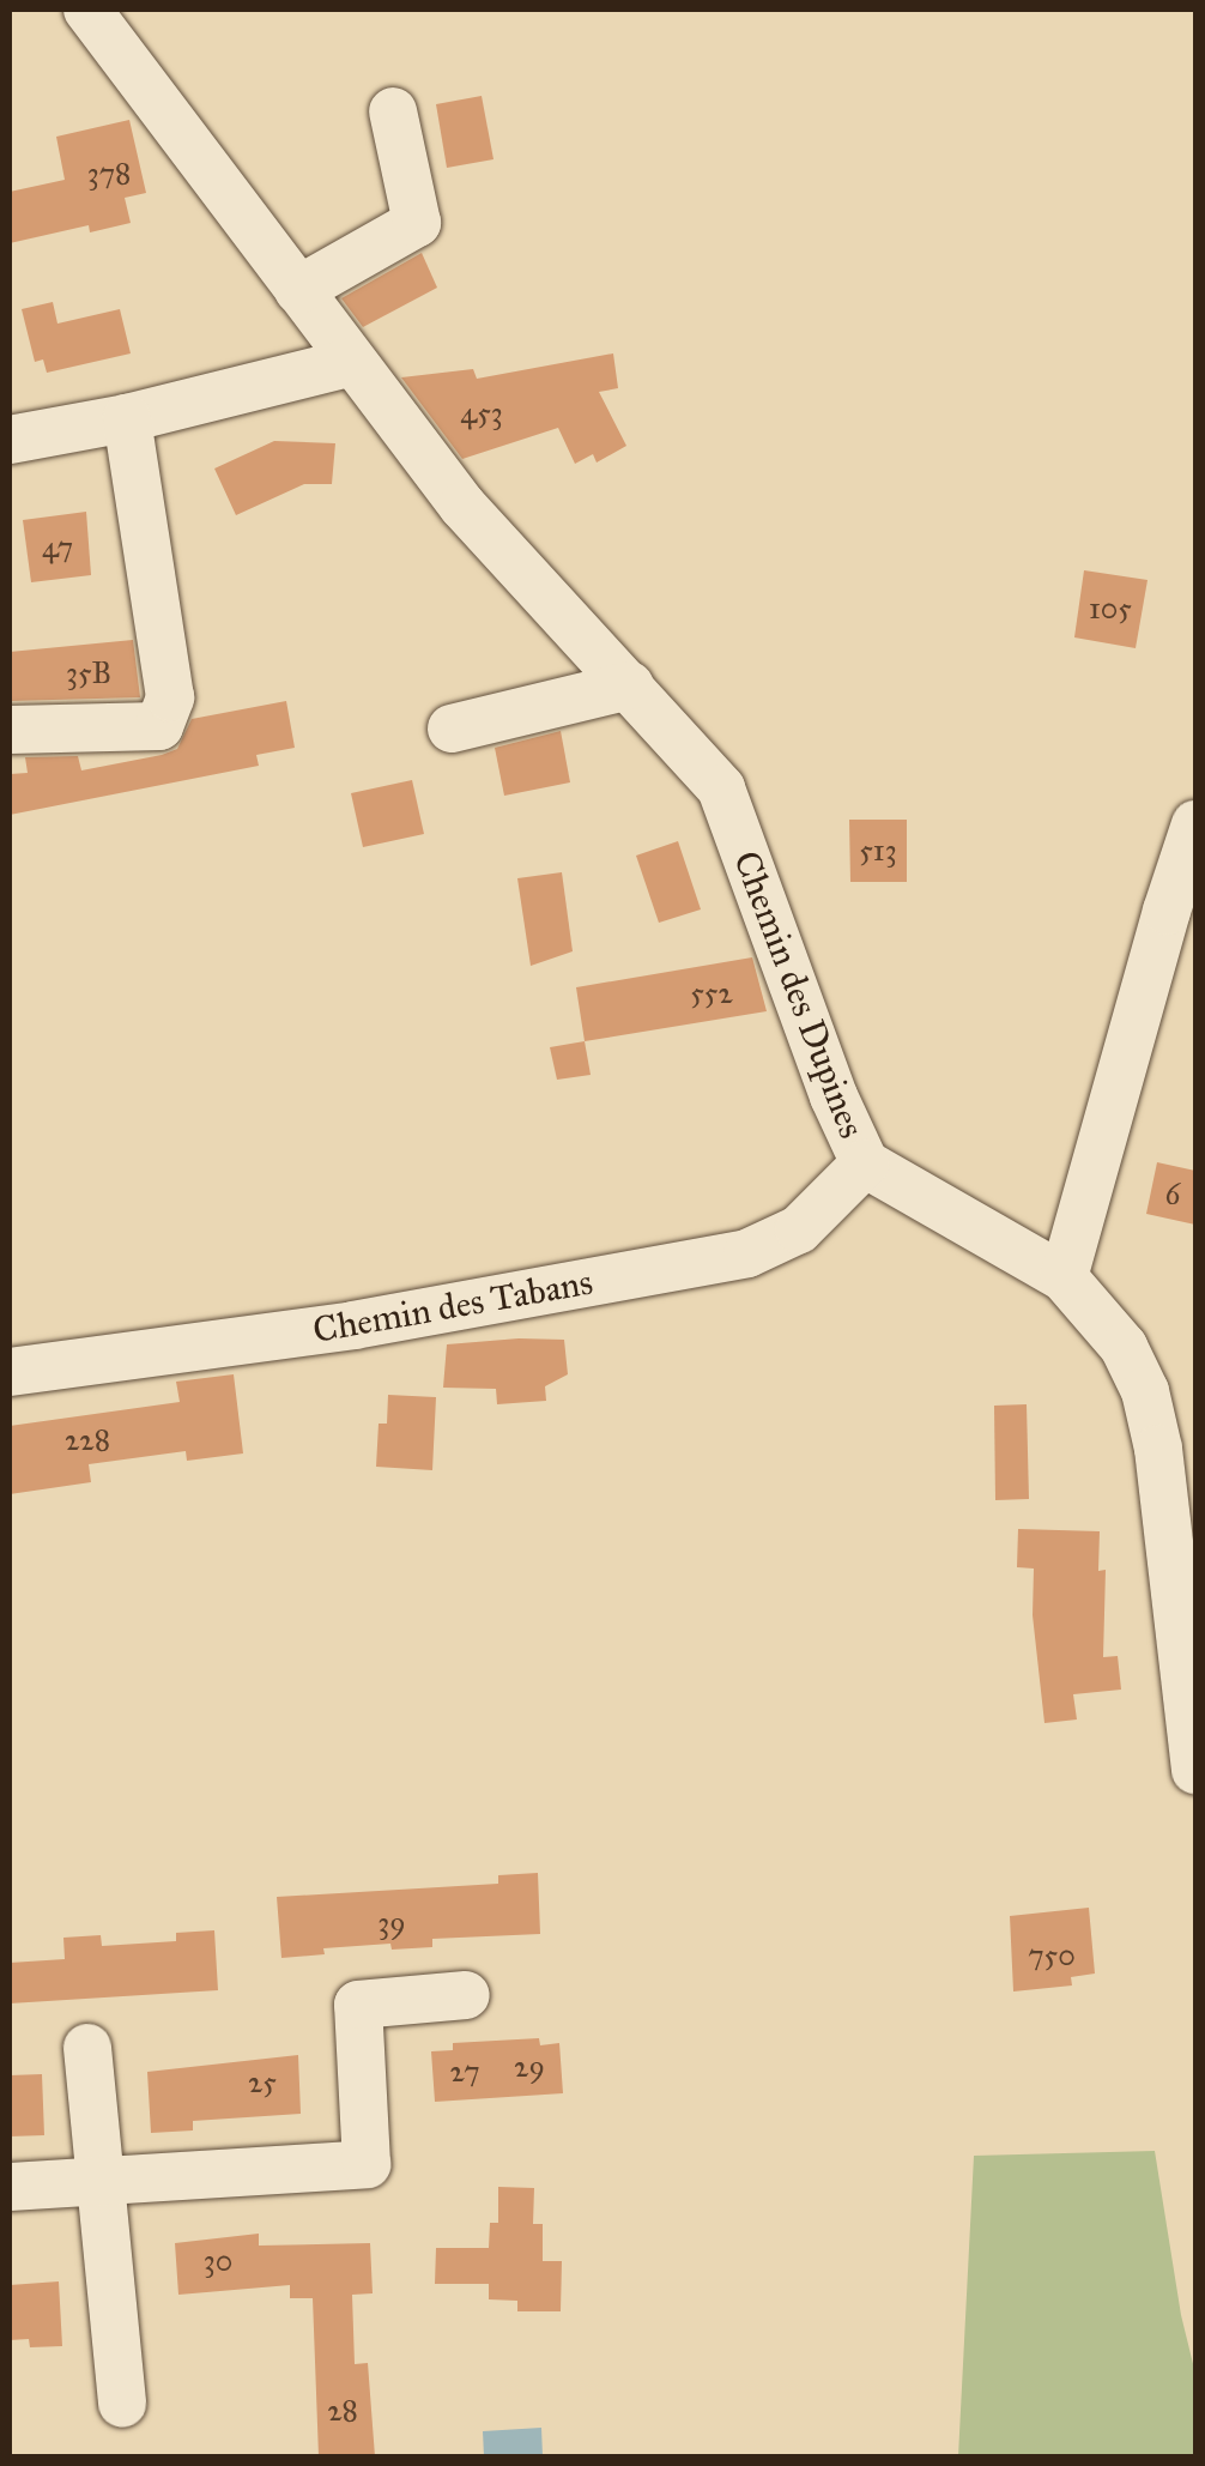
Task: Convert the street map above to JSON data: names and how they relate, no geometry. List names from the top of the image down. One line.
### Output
{"streets":{"street":["Chemin des Dupines","Chemin des Tabans"]},"crossings":[["Chemin des Dupines","Chemin des Tabans"]],"house_numbers":["378","453","47","105","35B","513","552","6","228","39","750","29","27","25","30","28"]}
